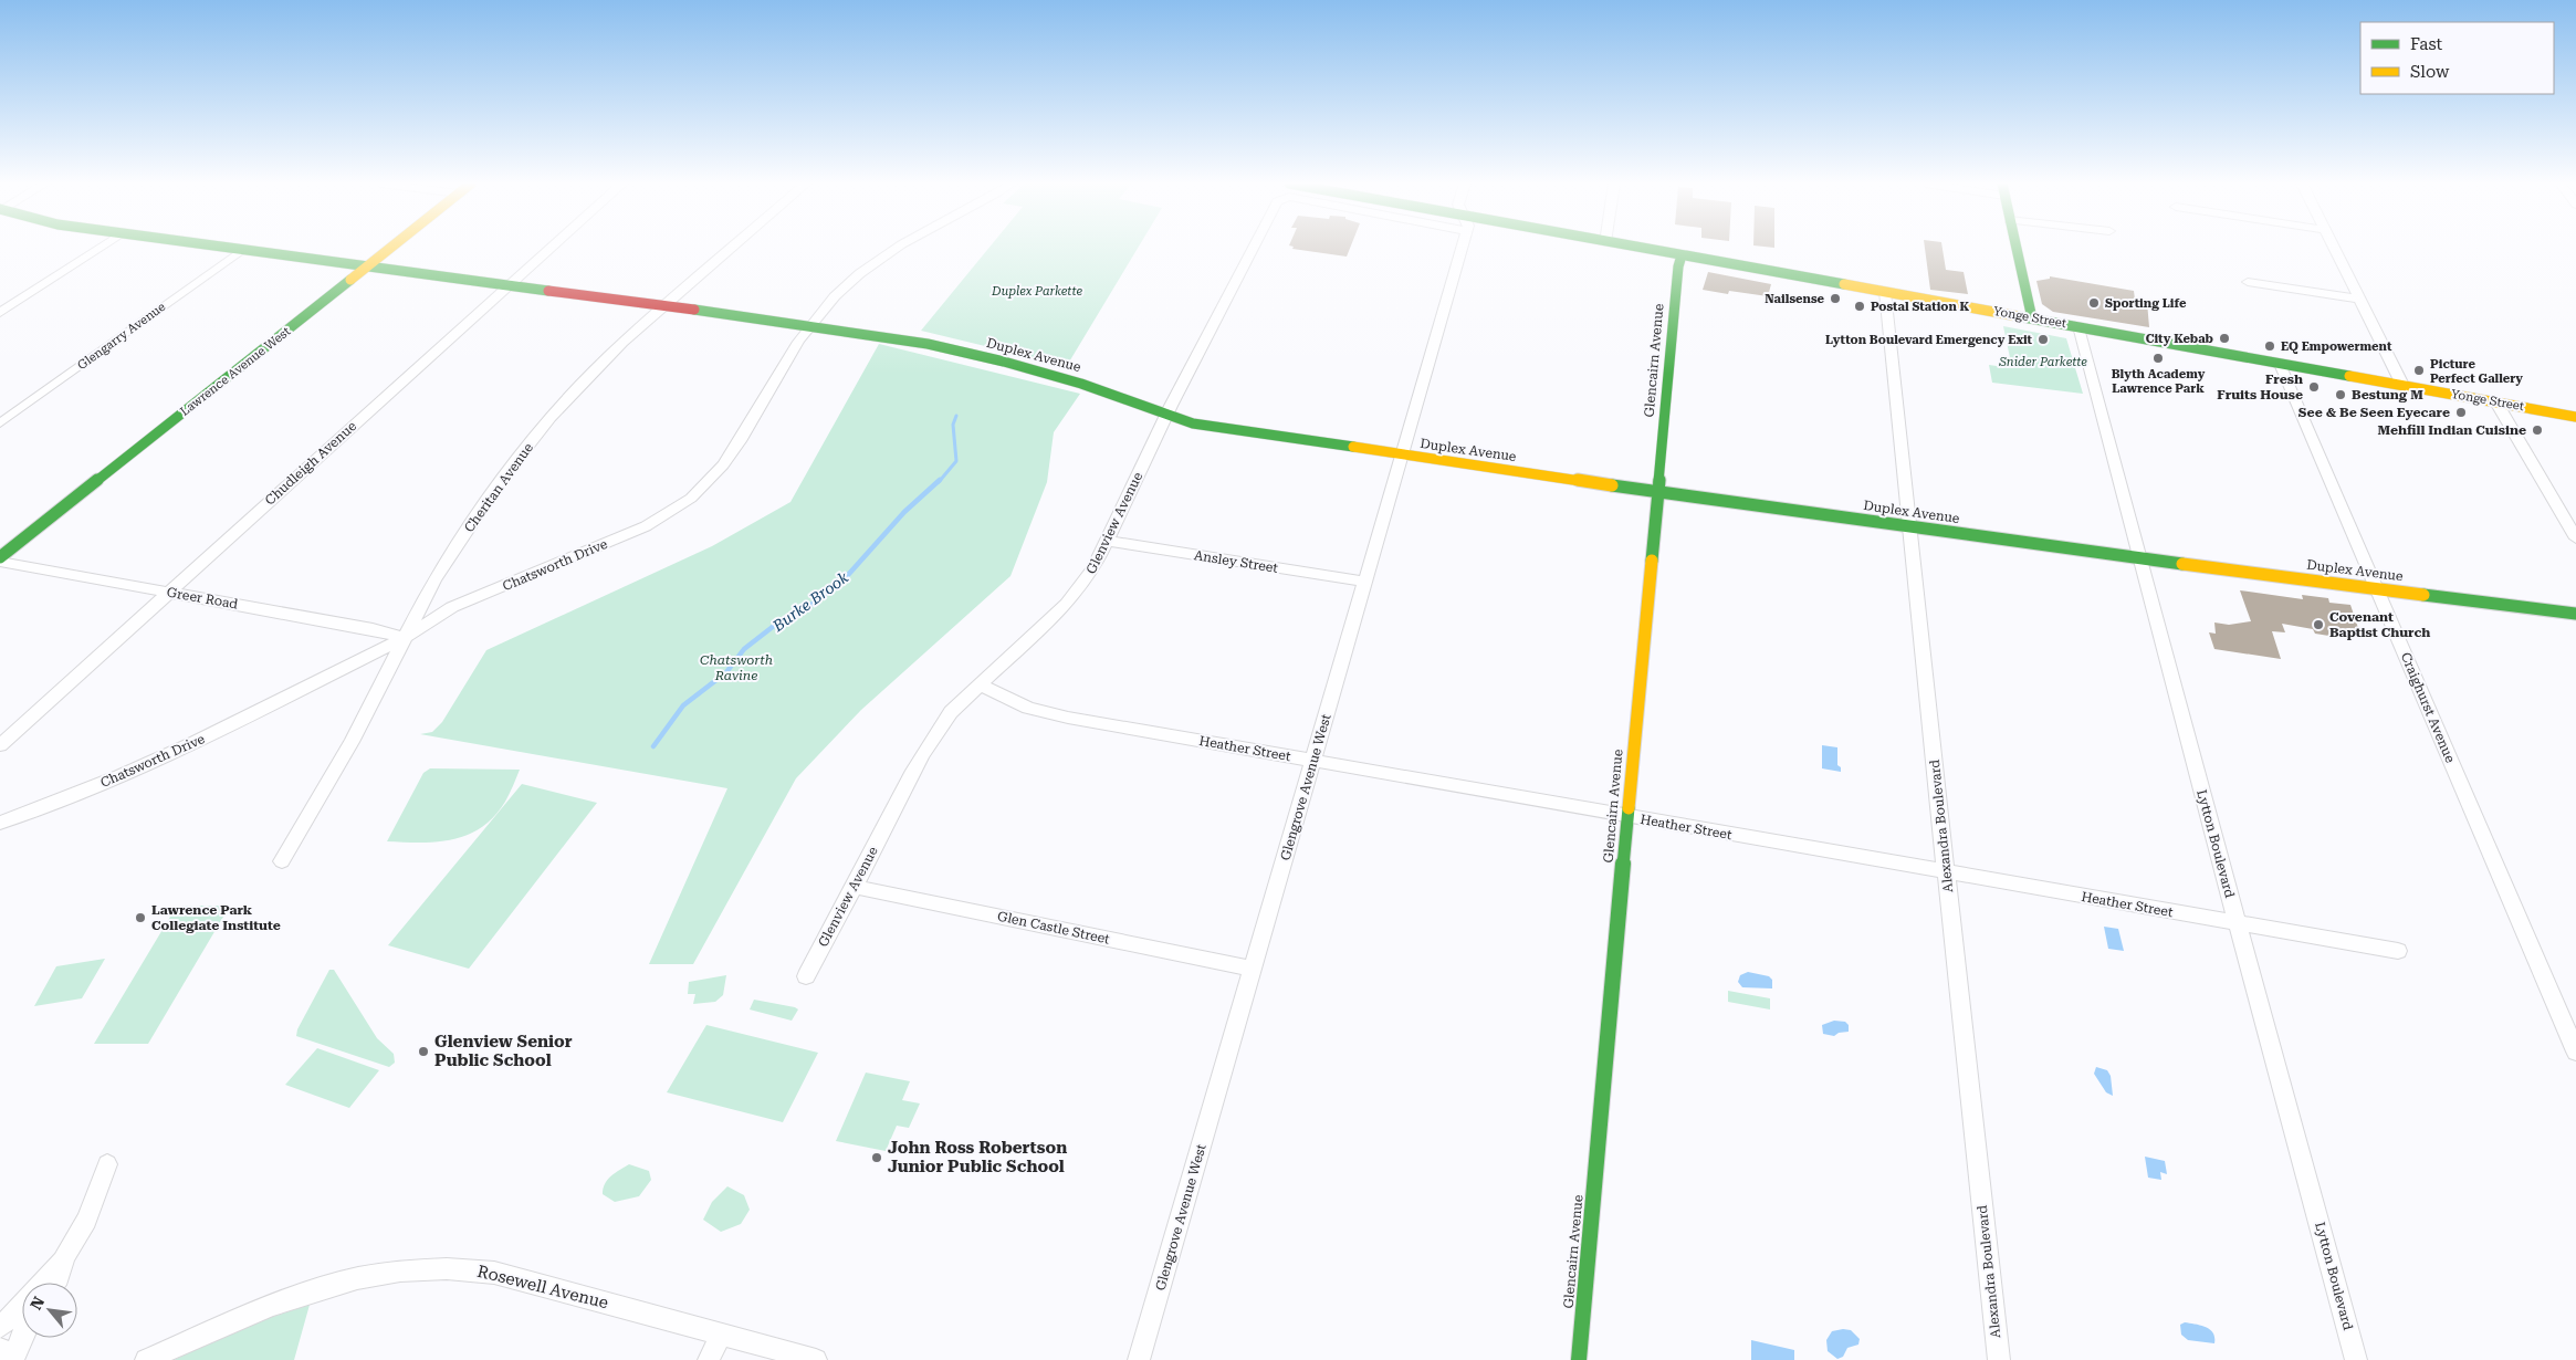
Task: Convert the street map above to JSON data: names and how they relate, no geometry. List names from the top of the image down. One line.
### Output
{"streets":{"street":["Yonge Street","Glengarry Avenue","Duplex Avenue","Glencairn Avenue","Lawrence Avenue West","Chudleigh Avenue","Cheritan Avenue","Glenview Avenue","Ansley Street","Chatsworth Drive","Greer Road","Craighurst Avenue","Heather Street","Glengrove Avenue West","Alexandra Boulevard","Lytton Boulevard","Glen Castle Street","Rosewell Avenue"]},"crossings":[["Yonge Street","Glencairn Avenue"],["Yonge Street","Craighurst Avenue"],["Yonge Street","Alexandra Boulevard"],["Yonge Street","Lytton Boulevard"],["Glengarry Avenue","Duplex Avenue"],["Duplex Avenue","Glencairn Avenue"],["Duplex Avenue","Lawrence Avenue West"],["Duplex Avenue","Chudleigh Avenue"],["Duplex Avenue","Cheritan Avenue"],["Duplex Avenue","Glenview Avenue"],["Duplex Avenue","Chatsworth Drive"],["Duplex Avenue","Craighurst Avenue"],["Duplex Avenue","Glengrove Avenue West"],["Duplex Avenue","Alexandra Boulevard"],["Duplex Avenue","Lytton Boulevard"],["Glencairn Avenue","Heather Street"],["Lawrence Avenue West","Greer Road"],["Chudleigh Avenue","Greer Road"],["Cheritan Avenue","Chatsworth Drive"],["Cheritan Avenue","Greer Road"],["Glenview Avenue","Ansley Street"],["Glenview Avenue","Heather Street"],["Glenview Avenue","Glen Castle Street"],["Ansley Street","Glengrove Avenue West"],["Chatsworth Drive","Greer Road"],["Heather Street","Glengrove Avenue West"],["Heather Street","Alexandra Boulevard"],["Heather Street","Lytton Boulevard"],["Glengrove Avenue West","Glen Castle Street"]],"water":["Burke Brook"],"parks":["Duplex Parkette","Snider Parkette","Chatsworth Ravine"],"places":["Nailsense","Sporting Life","Postal Station K","City Kebab","Lytton Boulevard Emergency Exit","EQ Empowerment","Blyth Academy Lawrence Park","Picture Perfect Gallery","Fresh Fruits House","Bestung M","See & Be Seen Eyecare","Mehfill Indian Cuisine","Covenant Baptist Church","Lawrence Park Collegiate Institute","Glenview Senior Public School","John Ross Robertson Junior Public School"],"legend":["Fast","Slow"],"north":"top left"}
